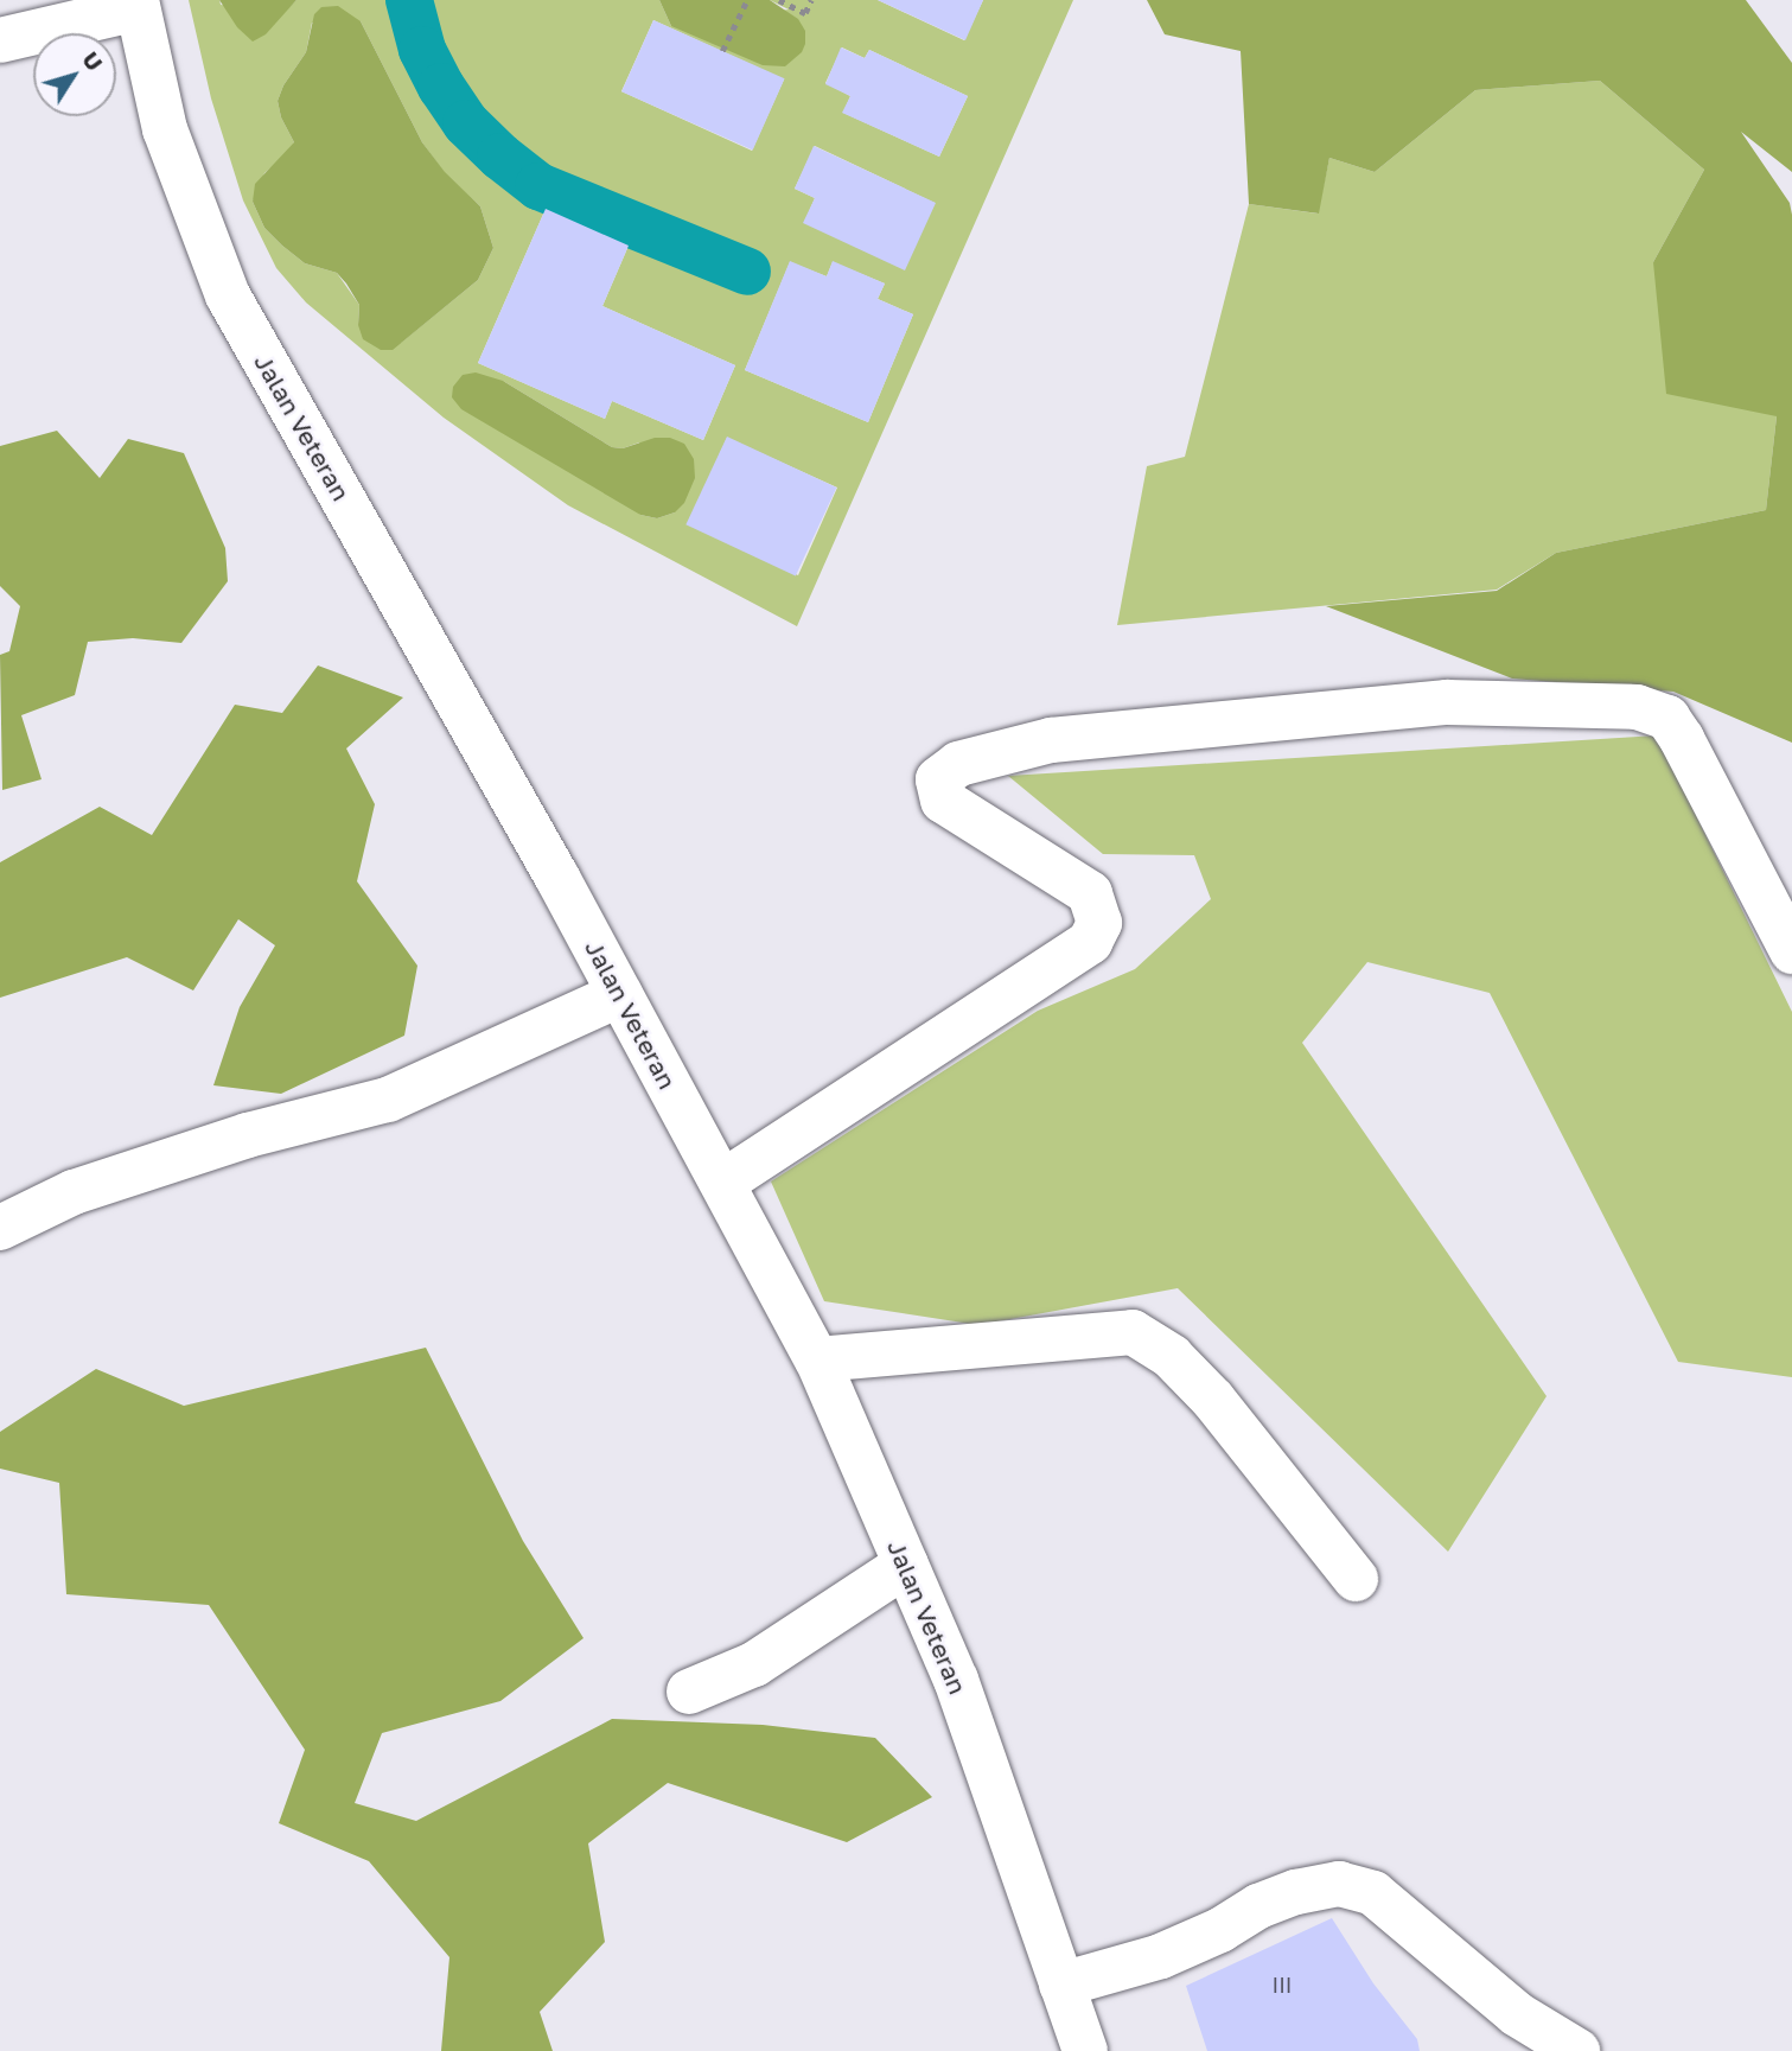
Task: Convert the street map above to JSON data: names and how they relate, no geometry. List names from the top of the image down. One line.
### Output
{"streets":{"street":["Jalan Veteran"]},"house_numbers":["III"],"north":"top right"}
